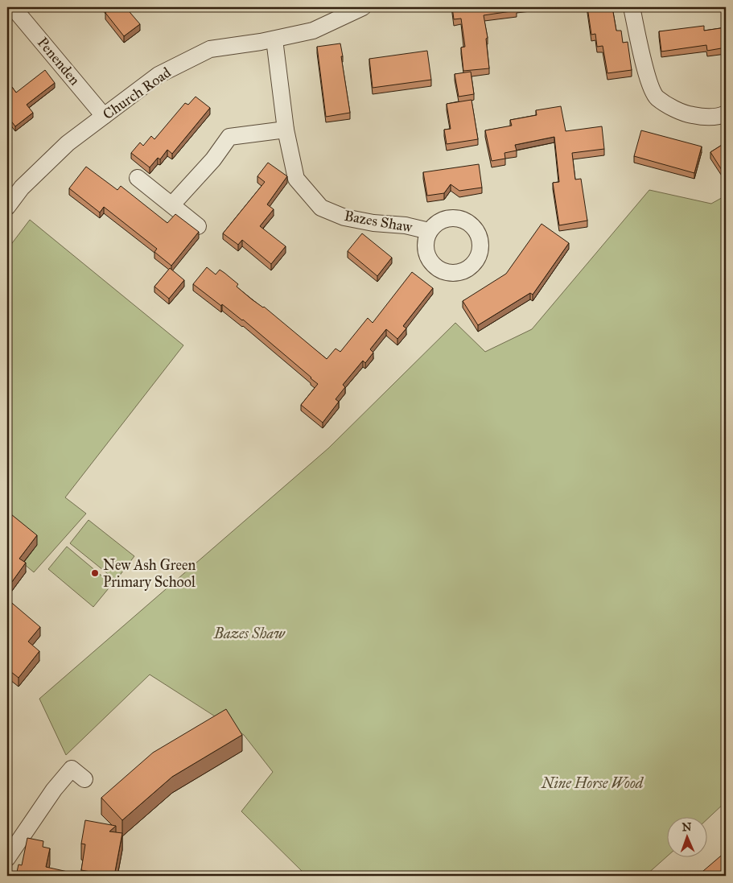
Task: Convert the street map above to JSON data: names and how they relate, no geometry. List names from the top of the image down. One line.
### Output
{"streets":{"street":["Penenden","Church Road","Bazes Shaw"]},"crossings":[["Penenden","Church Road"],["Church Road","Bazes Shaw"]],"parks":["Bazes Shaw","Nine Horse Wood"],"places":["New Ash Green Primary School"],"north":"top"}
